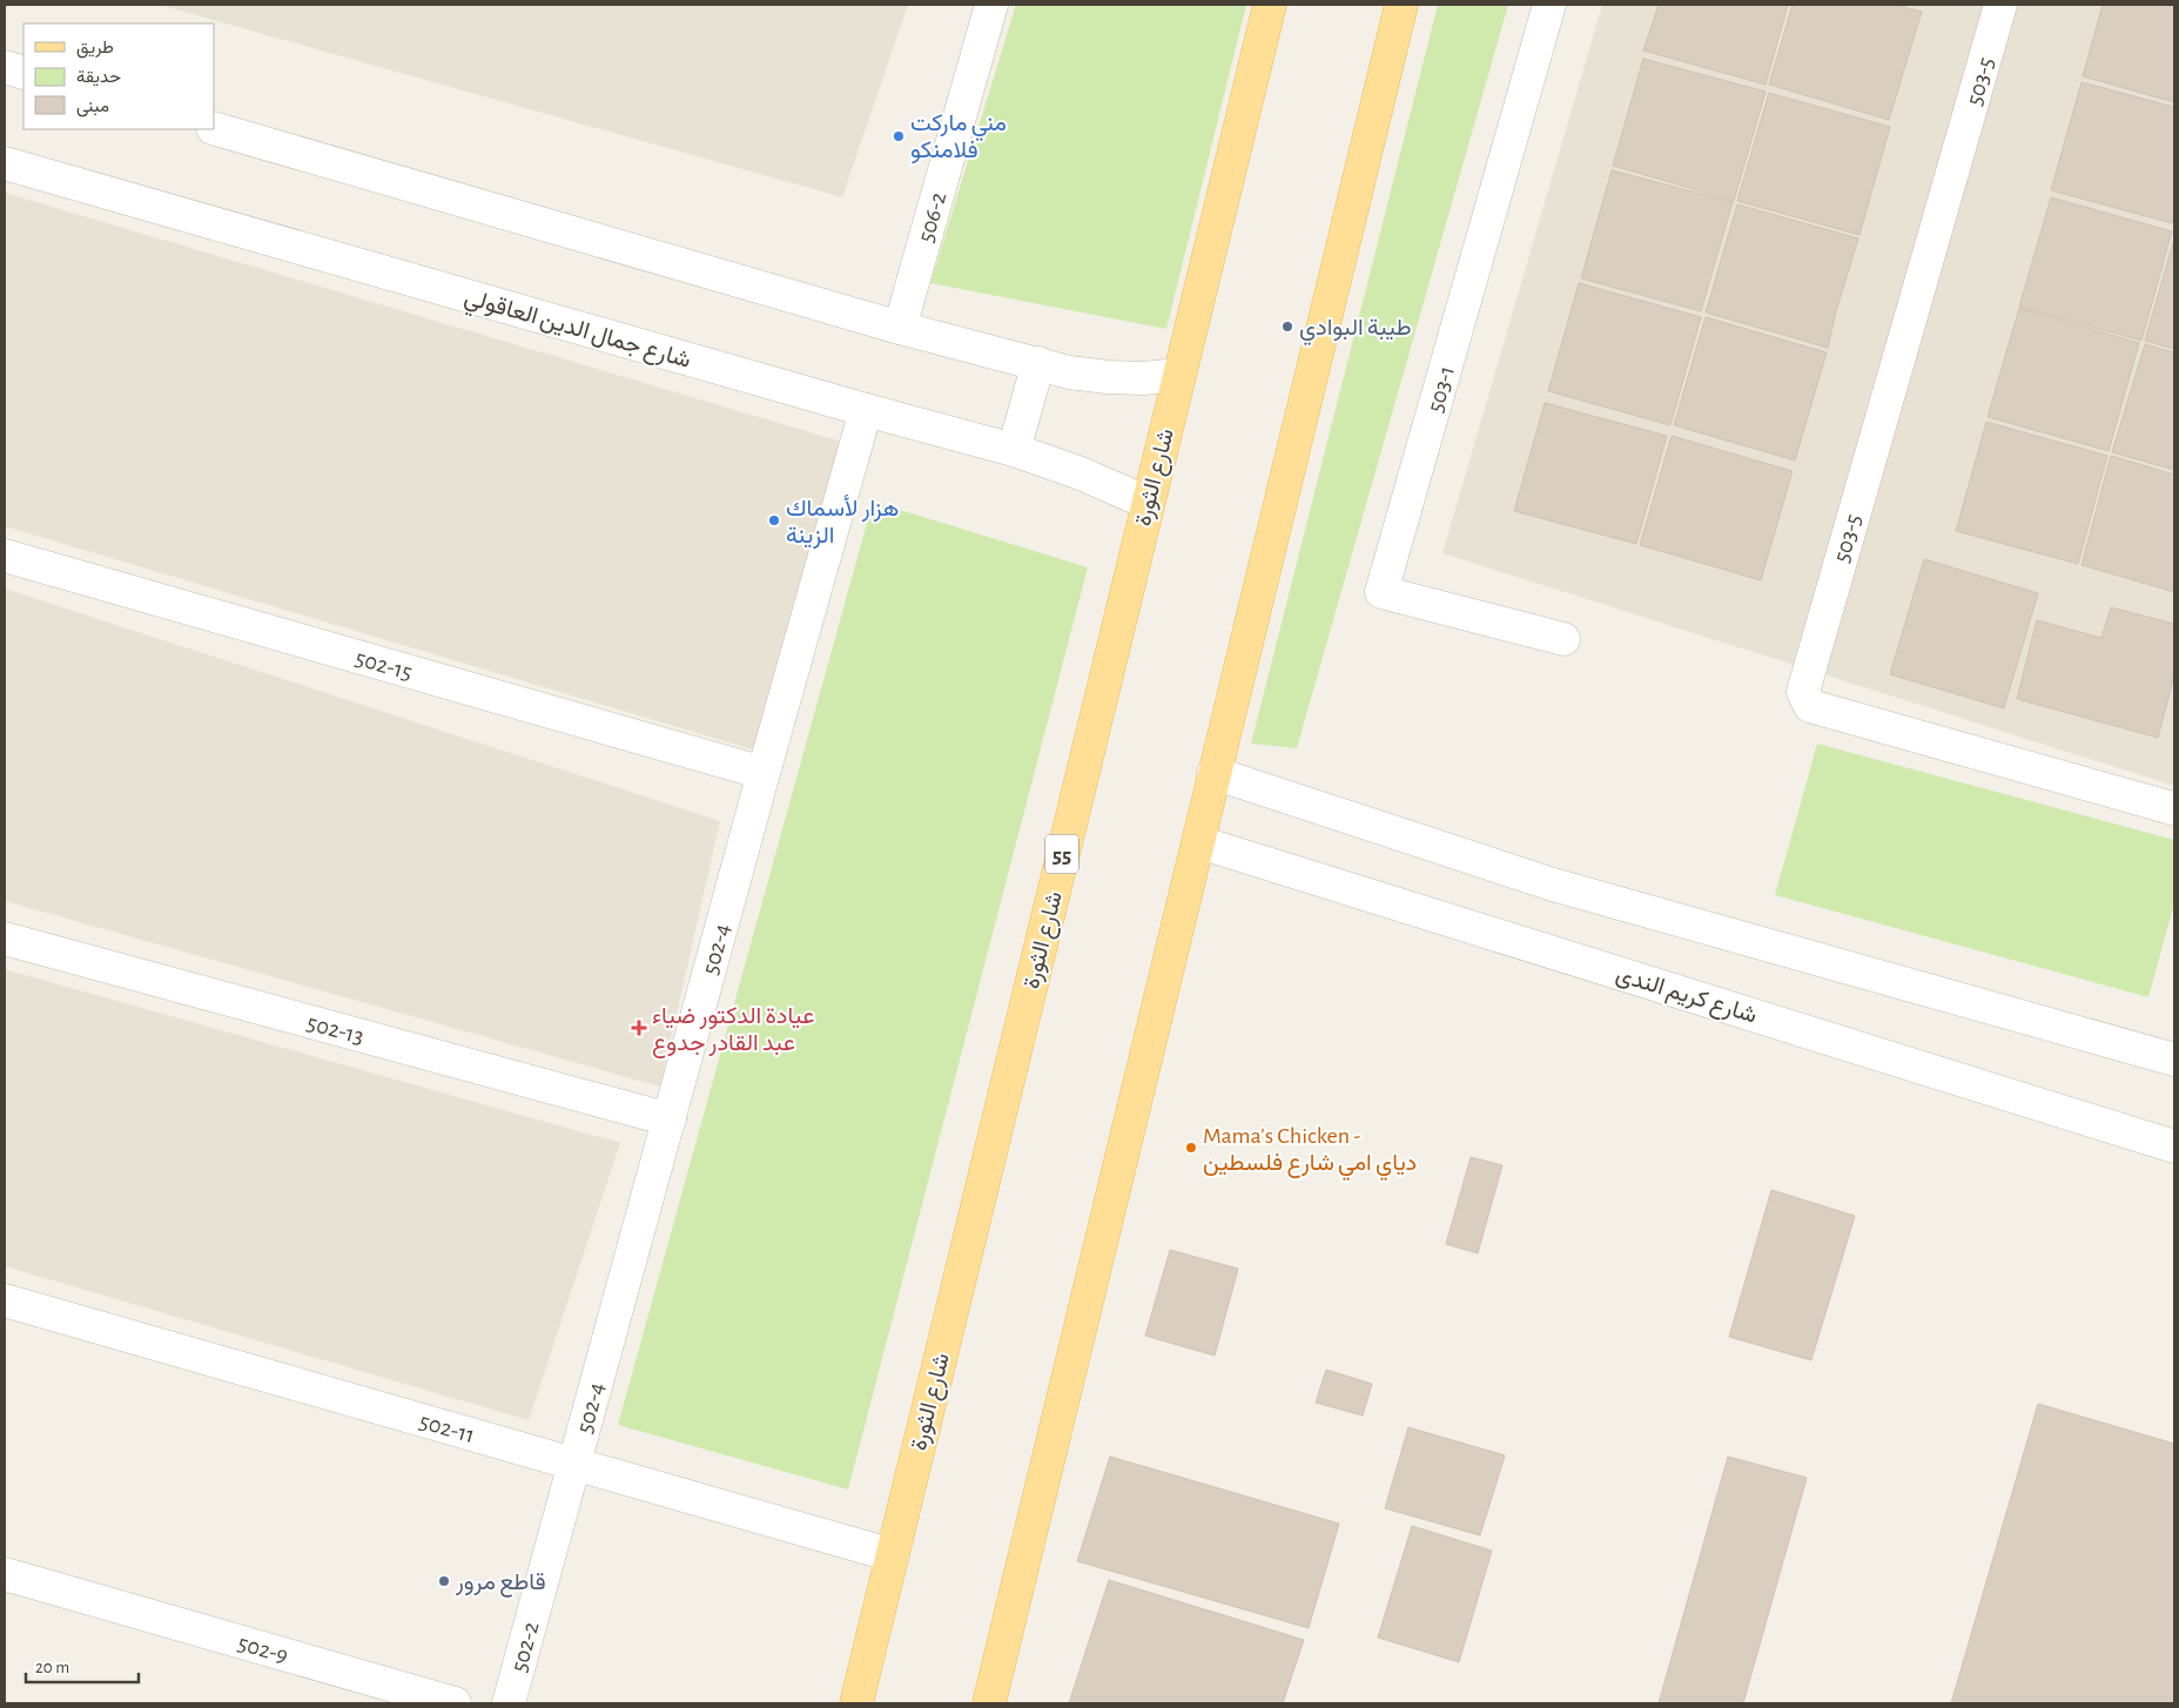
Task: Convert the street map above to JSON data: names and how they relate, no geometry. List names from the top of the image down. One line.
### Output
{"streets":{"main road":["شارع الثورة","55"],"street":["503-5","506-2","شارع جمال الدين العاقولي","503-1","502-15","502-4","شارع كريم الندى","502-13","502-11","502-2","502-9"]},"crossings":[["شارع جمال الدين العاقولي","شارع الثورة"],["شارع جمال الدين العاقولي","502-4"],["شارع الثورة","502-11"],["502-15","502-4"],["502-4","502-13"],["502-4","502-11"],["502-4","502-2"]],"places":{"other":["مني ماركت فلامنكو","طيبة البوادي","هزار لأسماك الزينة","Mama's Chicken - دياي امي شارع فلسطين","قاطع مرور"],"health":["عيادة الدكتور ضياء عبد القادر جدوع"]},"legend":["طريق","حديقة","مبنى"],"scale_bar":"20 m"}
